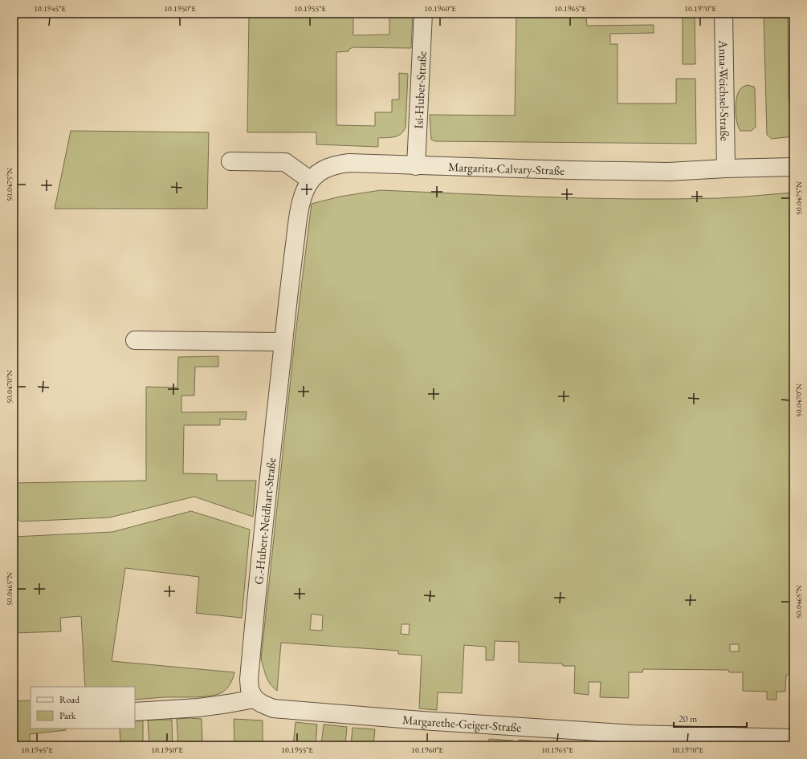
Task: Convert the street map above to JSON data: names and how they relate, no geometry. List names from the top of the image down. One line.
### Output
{"streets":{"street":["Isi-Huber-Straße","Anna-Weichsel-Straße","Margarita-Calvary-Straße","G.-Hubert-Neidhart-Straße","Margarethe-Geiger-Straße"]},"crossings":[["Isi-Huber-Straße","Margarita-Calvary-Straße"],["Anna-Weichsel-Straße","Margarita-Calvary-Straße"],["Margarita-Calvary-Straße","G.-Hubert-Neidhart-Straße"],["G.-Hubert-Neidhart-Straße","Margarethe-Geiger-Straße"]],"legend":["Road","Park"],"scale_bar":"20 m","coordinates":["10.1945°E","10.1950°E","10.1955°E","10.1960°E","10.1965°E","10.1970°E","50.0475°N","50.0470°N","50.0465°N"]}
